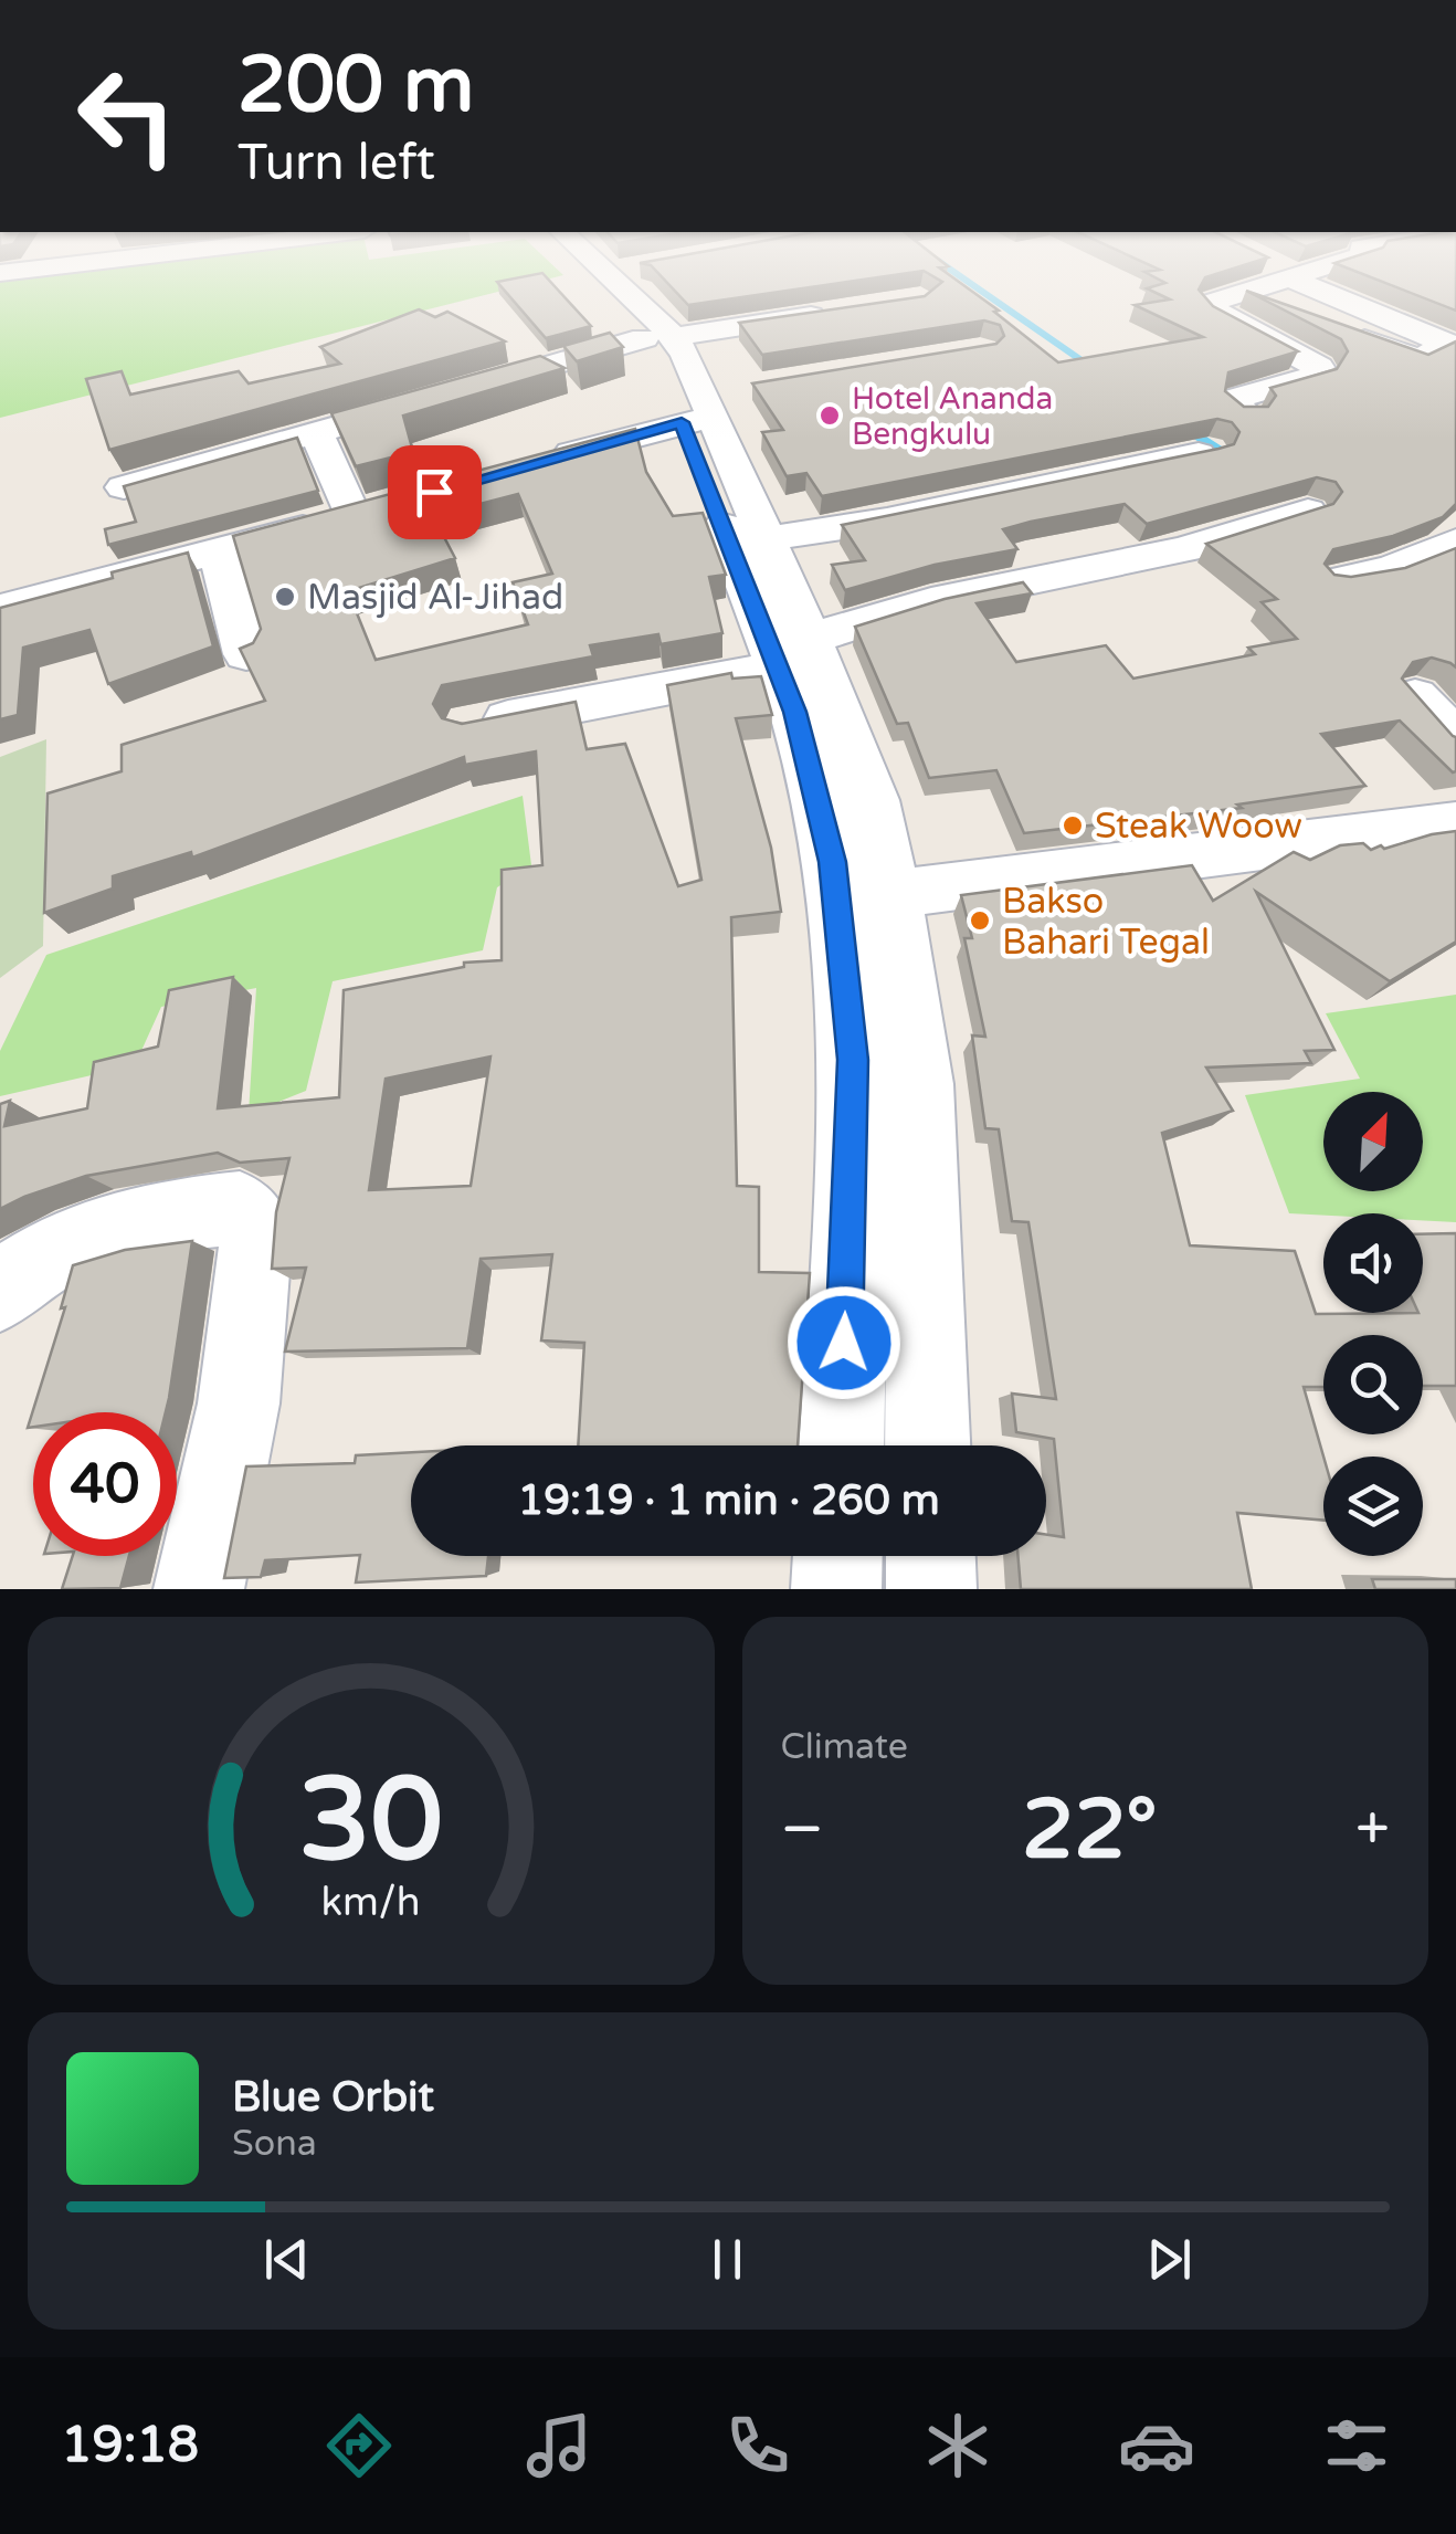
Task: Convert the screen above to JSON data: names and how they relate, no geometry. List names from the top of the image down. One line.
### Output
{"places":["Hotel Ananda Bengkulu","Masjid Al-Jihad","Steak Woow","Bakso Bahari Tegal"],"north":"top right","page":{"turn":["200 m","Turn left"],"limit":"40","trip":"19:19 · 1 min · 260 m","tile":"Climate","heat":["−","22°","+"],"song":["Blue Orbit","Sona"],"tabs":"19:18","gauge":["30","km/h"]}}
